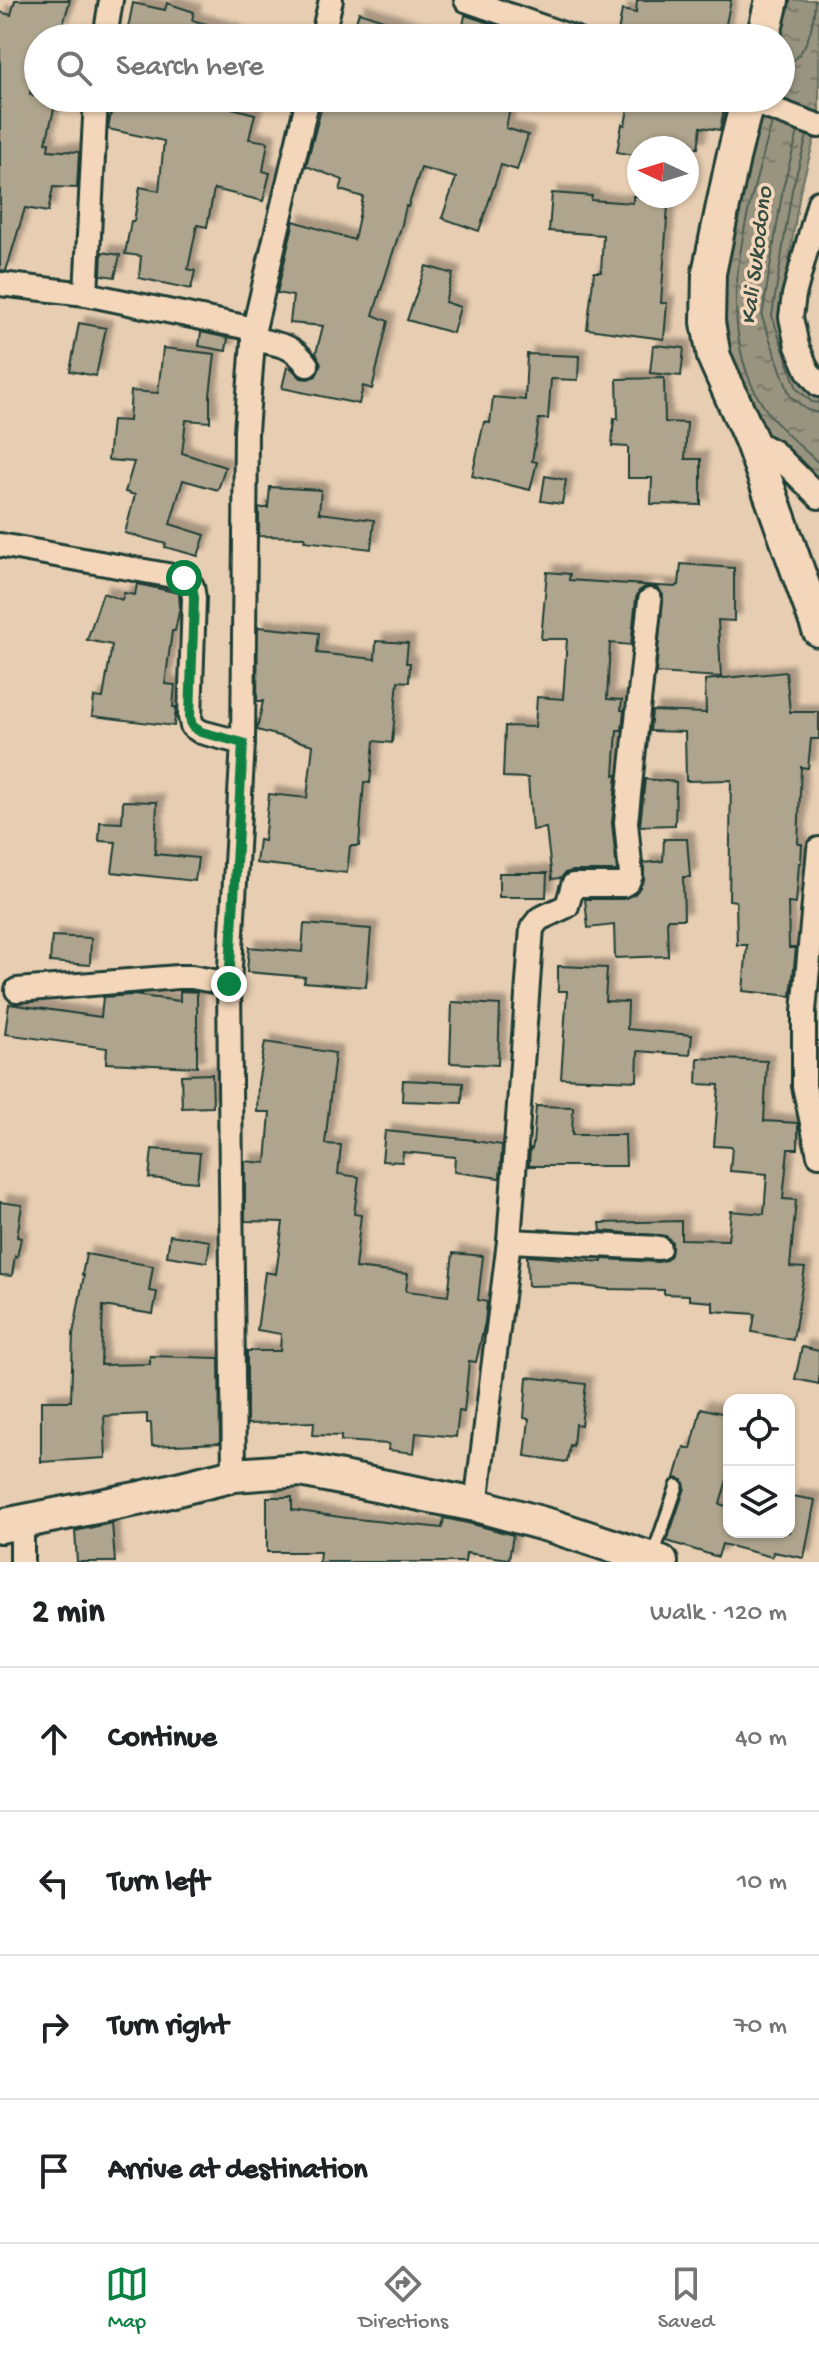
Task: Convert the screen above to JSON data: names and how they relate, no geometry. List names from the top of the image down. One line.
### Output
{"water":["Kali Sukodono"],"north":"left","page":{"search":"Search here","heading":["2 min","Walk · 120 m"],"list":[["Continue","40 m"],["Turn left","10 m"],["Turn right","70 m"],"Arrive at destination"],"nav":["Map","Directions","Saved"]}}
